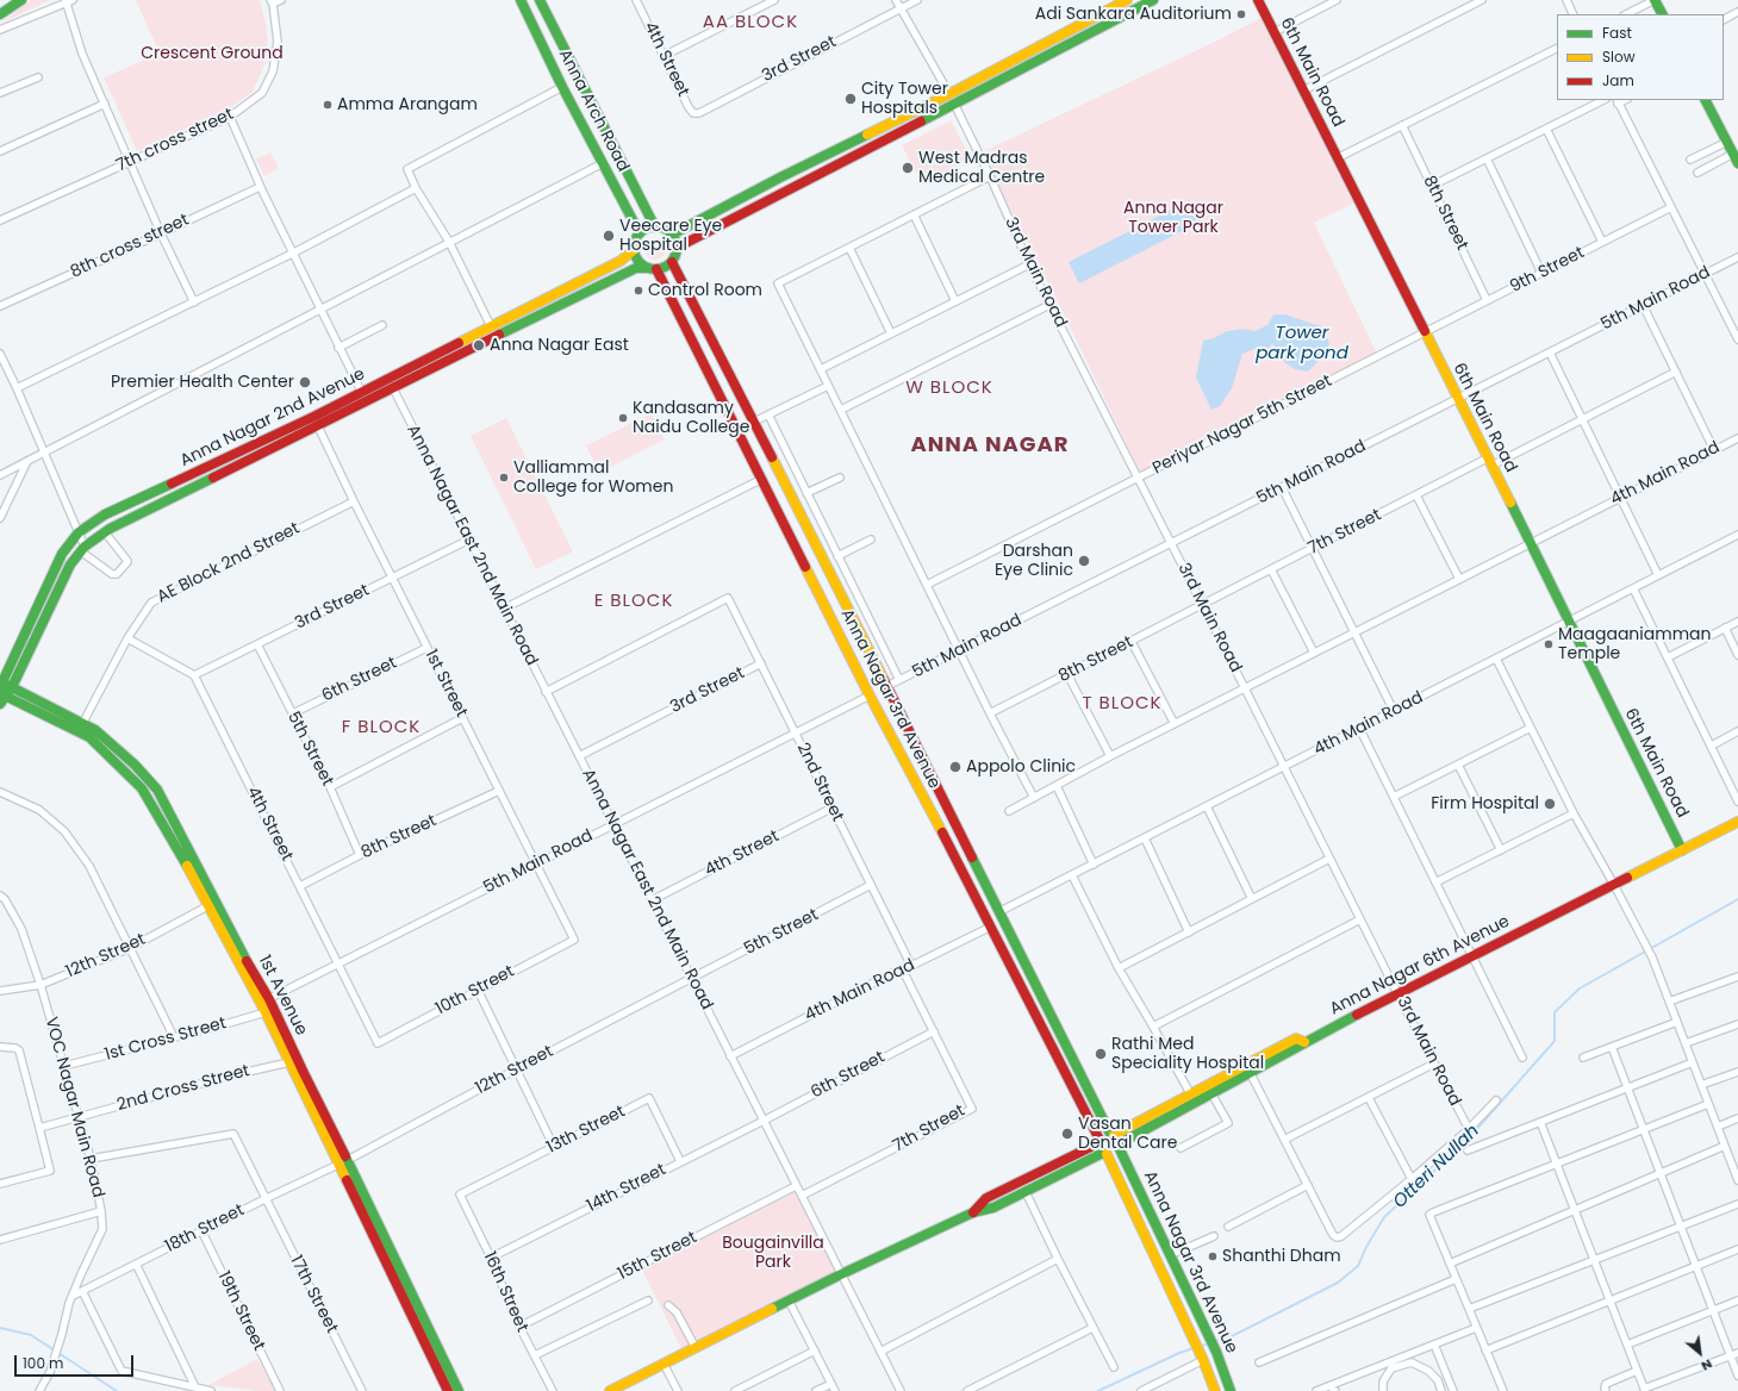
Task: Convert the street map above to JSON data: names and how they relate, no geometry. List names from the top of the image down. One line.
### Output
{"streets":{"main road":["6th Main Road","Anna Arch Road","Anna Nagar 2nd Avenue","Anna Nagar 3rd Avenue","Anna Nagar 6th Avenue","1st Avenue"],"street":["4th Street","3rd Street","7th cross street","8th Street","8th cross street","9th Street","3rd Main Road","5th Main Road","Periyar Nagar 5th Street","4th Main Road","7th Street","Anna Nagar East 2nd Main Road","AE Block 2nd Street","6th Street","1st Street","5th Street","2nd Street","12th Street","10th Street","1st Cross Street","2nd Cross Street","VOC Nagar Main Road","13th Street","14th Street","18th Street","15th Street","16th Street","17th Street","19th Street"]},"crossings":[["4th Street","3rd Street"],["4th Street","8th Street"],["4th Street","5th Main Road"],["4th Street","Anna Nagar East 2nd Main Road"],["4th Street","2nd Street"],["4th Street","10th Street"],["3rd Street","Anna Nagar East 2nd Main Road"],["3rd Street","1st Street"],["3rd Street","5th Street"],["3rd Street","2nd Street"],["6th Main Road","9th Street"],["6th Main Road","5th Main Road"],["6th Main Road","Periyar Nagar 5th Street"],["6th Main Road","4th Main Road"],["6th Main Road","7th Street"],["6th Main Road","Anna Nagar 6th Avenue"],["Anna Arch Road","Anna Nagar 2nd Avenue"],["Anna Arch Road","Anna Nagar 3rd Avenue"],["8th Street","9th Street"],["8th Street","3rd Main Road"],["8th Street","7th Street"],["8th Street","1st Street"],["8th Street","5th Street"],["9th Street","Periyar Nagar 5th Street"],["3rd Main Road","5th Main Road"],["3rd Main Road","Periyar Nagar 5th Street"],["3rd Main Road","4th Main Road"],["3rd Main Road","7th Street"],["3rd Main Road","Anna Nagar 6th Avenue"],["5th Main Road","Anna Nagar East 2nd Main Road"],["5th Main Road","1st Street"],["5th Main Road","Anna Nagar 3rd Avenue"],["5th Main Road","2nd Street"],["5th Main Road","1st Avenue"],["5th Main Road","1st Cross Street"],["Anna Nagar 2nd Avenue","Anna Nagar East 2nd Main Road"],["Anna Nagar 2nd Avenue","1st Street"],["Anna Nagar 2nd Avenue","Anna Nagar 3rd Avenue"],["Anna Nagar 2nd Avenue","1st Avenue"],["4th Main Road","7th Street"],["4th Main Road","Anna Nagar East 2nd Main Road"],["4th Main Road","Anna Nagar 3rd Avenue"],["4th Main Road","2nd Street"],["7th Street","Anna Nagar East 2nd Main Road"],["7th Street","6th Street"],["Anna Nagar East 2nd Main Road","6th Street"],["Anna Nagar East 2nd Main Road","5th Street"],["Anna Nagar East 2nd Main Road","2nd Street"],["Anna Nagar East 2nd Main Road","12th Street"],["Anna Nagar East 2nd Main Road","14th Street"],["Anna Nagar East 2nd Main Road","15th Street"],["AE Block 2nd Street","1st Street"],["AE Block 2nd Street","1st Avenue"],["6th Street","1st Street"],["6th Street","5th Street"],["6th Street","14th Street"],["1st Street","10th Street"],["Anna Nagar 3rd Avenue","Anna Nagar 6th Avenue"],["5th Street","2nd Street"],["5th Street","12th Street"],["12th Street","1st Avenue"],["12th Street","VOC Nagar Main Road"],["12th Street","18th Street"],["1st Avenue","1st Cross Street"],["1st Avenue","2nd Cross Street"],["1st Avenue","18th Street"],["1st Cross Street","VOC Nagar Main Road"],["2nd Cross Street","VOC Nagar Main Road"],["VOC Nagar Main Road","18th Street"],["VOC Nagar Main Road","17th Street"],["13th Street","14th Street"],["13th Street","16th Street"],["14th Street","16th Street"],["18th Street","17th Street"],["18th Street","19th Street"],["15th Street","16th Street"]],"districts":["AA BLOCK","W BLOCK","ANNA NAGAR","E BLOCK","T BLOCK","F BLOCK"],"water":["Tower park pond","Otteri Nullah"],"parks":["Crescent Ground","Anna Nagar Tower Park","Bougainvilla Park"],"places":["Adi Sankara Auditorium","City Tower Hospitals","Amma Arangam","West Madras Medical Centre","Veecare Eye Hospital","Control Room","Anna Nagar East","Premier Health Center","Kandasamy Naidu College","Valliammal College for Women","Darshan Eye Clinic","Maagaaniamman Temple","Appolo Clinic","Firm Hospital","Rathi Med Speciality Hospital","Vasan Dental Care","Shanthi Dham"],"legend":["Fast","Slow","Jam"],"scale_bar":"100 m","north":"bottom right"}
